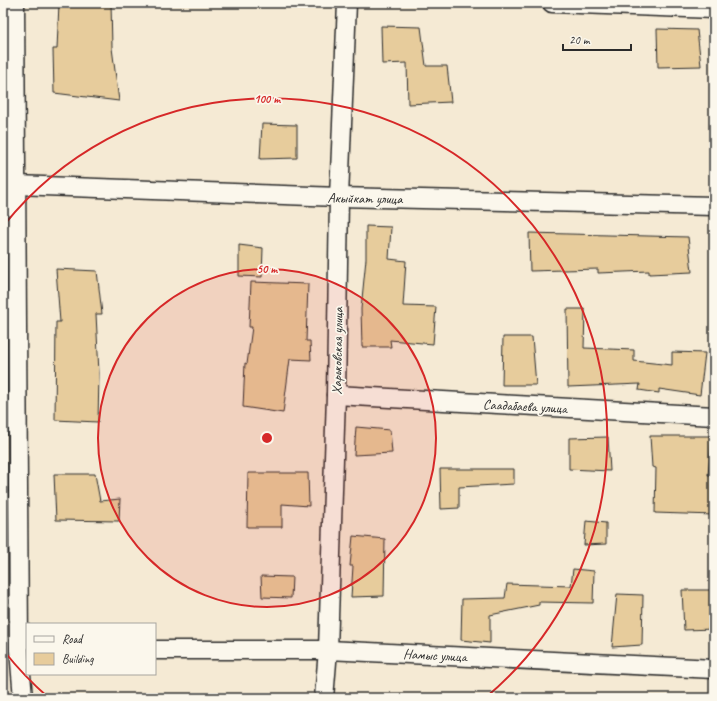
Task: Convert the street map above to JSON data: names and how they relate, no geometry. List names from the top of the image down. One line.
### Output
{"streets":{"street":["Акыйкат улица","Харьковская улица","Саадабаева улица","Намыс улица"]},"crossings":[["Акыйкат улица","Харьковская улица"],["Харьковская улица","Саадабаева улица"],["Харьковская улица","Намыс улица"]],"legend":["Road","Building"],"scale_bar":"20 m","rings":["100 m","50 m"]}
